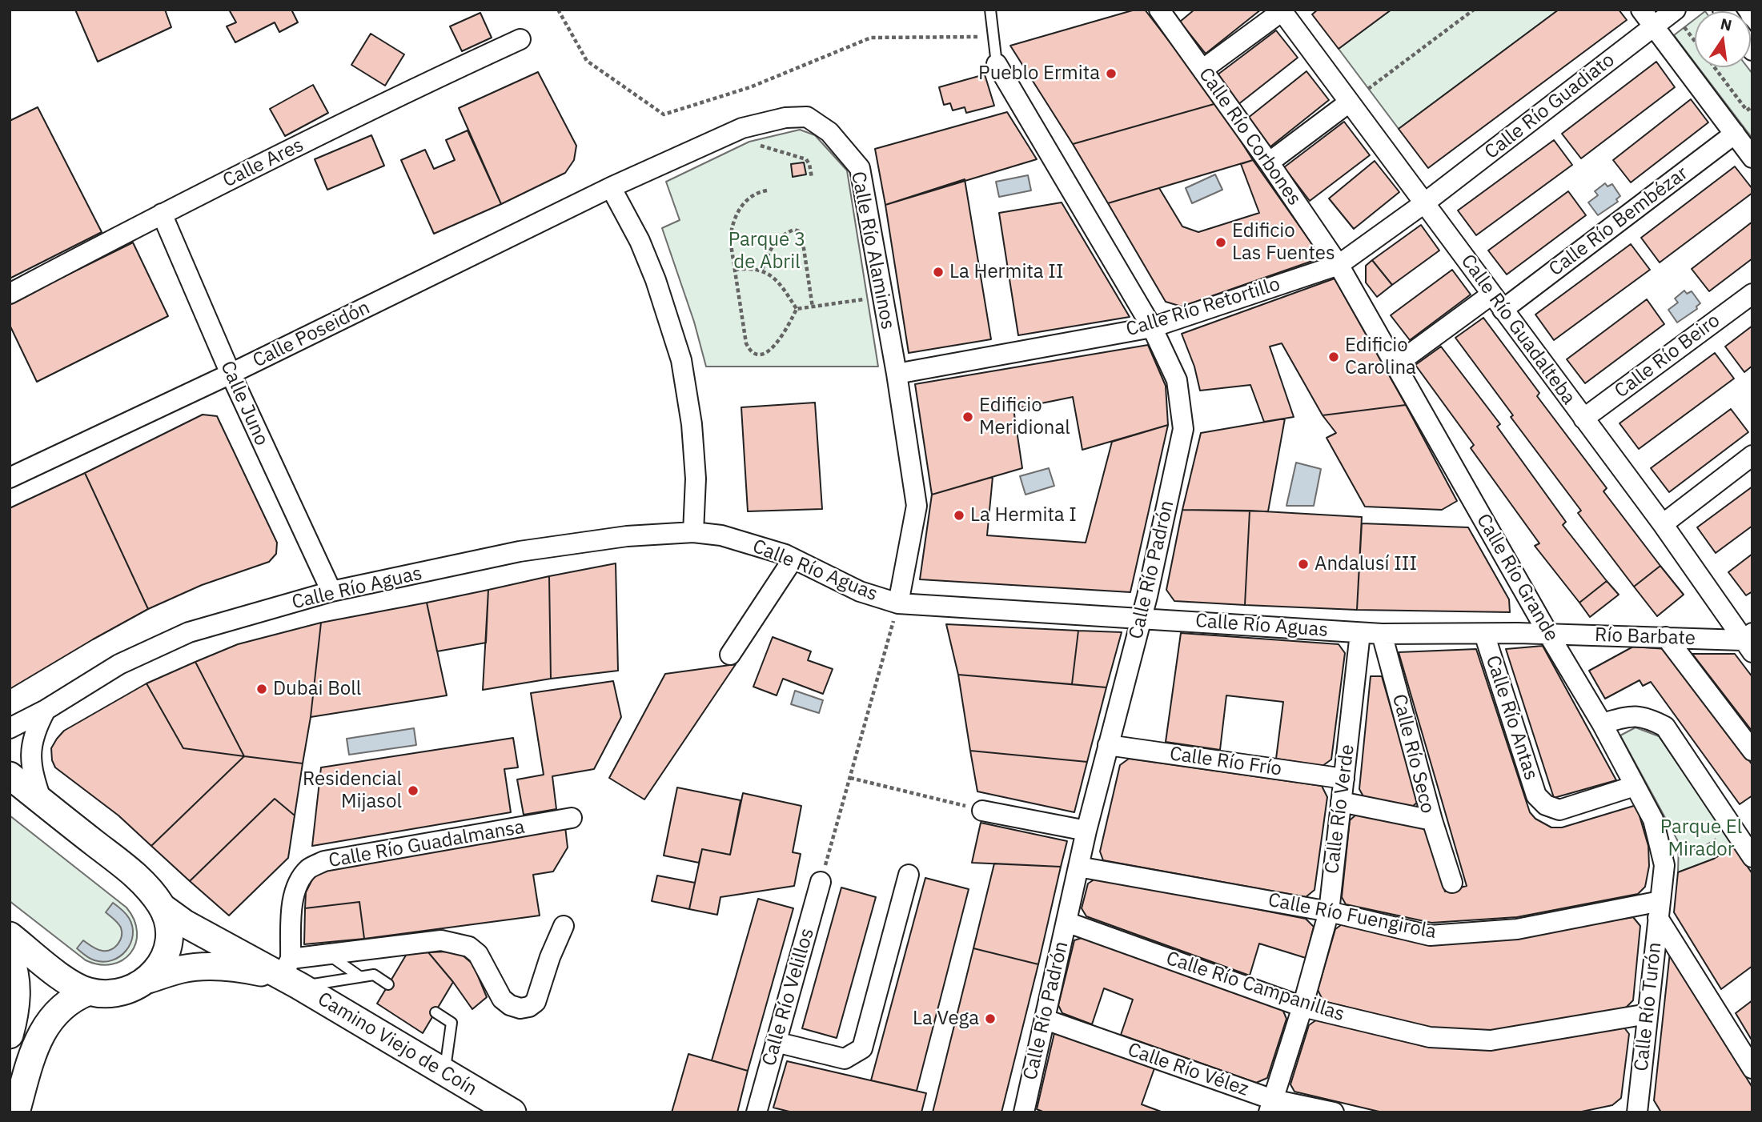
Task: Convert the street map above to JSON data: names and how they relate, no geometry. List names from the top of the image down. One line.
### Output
{"streets":{"street":["Calle Río Guadiato","Calle Río Corbones","Calle Ares","Calle Río Bembézar","Calle Río Alaminos","Calle Río Retortillo","Calle Río Guadalteba","Calle Poseidón","Calle Río Beiro","Calle Juno","Calle Río Padrón","Calle Río Aguas","Calle Río Grande","Río Barbate","Calle Río Antas","Calle Río Seco","Calle Río Frío","Calle Río Verde","Calle Río Guadalmansa","Calle Río Fuengirola","Calle Río Campanillas","Calle Río Velillos","Calle Río Turón","Camino Viejo de Coín","Calle Río Vélez"]},"crossings":[["Calle Río Guadiato","Calle Río Retortillo"],["Calle Río Guadiato","Calle Río Guadalteba"],["Calle Río Corbones","Calle Río Retortillo"],["Calle Río Corbones","Calle Río Grande"],["Calle Ares","Calle Juno"],["Calle Río Bembézar","Calle Río Guadalteba"],["Calle Río Bembézar","Calle Río Grande"],["Calle Río Alaminos","Calle Río Retortillo"],["Calle Río Alaminos","Calle Poseidón"],["Calle Río Alaminos","Calle Río Aguas"],["Calle Río Retortillo","Calle Río Guadalteba"],["Calle Río Retortillo","Calle Río Padrón"],["Calle Río Retortillo","Calle Río Grande"],["Calle Río Guadalteba","Calle Río Beiro"],["Calle Río Guadalteba","Río Barbate"],["Calle Poseidón","Calle Juno"],["Calle Juno","Calle Río Aguas"],["Calle Río Padrón","Calle Río Aguas"],["Calle Río Padrón","Calle Río Frío"],["Calle Río Padrón","Calle Río Fuengirola"],["Calle Río Padrón","Calle Río Campanillas"],["Calle Río Padrón","Calle Río Vélez"],["Calle Río Aguas","Calle Río Grande"],["Calle Río Aguas","Río Barbate"],["Calle Río Aguas","Calle Río Antas"],["Calle Río Aguas","Calle Río Seco"],["Calle Río Aguas","Calle Río Verde"],["Calle Río Grande","Río Barbate"],["Calle Río Grande","Calle Río Antas"],["Calle Río Grande","Calle Río Fuengirola"],["Calle Río Grande","Calle Río Turón"],["Calle Río Seco","Calle Río Verde"],["Calle Río Frío","Calle Río Verde"],["Calle Río Verde","Calle Río Fuengirola"],["Calle Río Verde","Calle Río Campanillas"],["Calle Río Verde","Calle Río Vélez"],["Calle Río Guadalmansa","Camino Viejo de Coín"],["Calle Río Fuengirola","Calle Río Turón"],["Calle Río Campanillas","Calle Río Turón"]],"parks":["Parque 3 de Abril","Parque El Mirador"],"places":["Pueblo Ermita","Edificio Las Fuentes","La Hermita II","Edificio Carolina","Edificio Meridional","La Hermita I","Andalusí III","Dubai Boll","Residencial Mijasol","La Vega"],"north":"top"}
